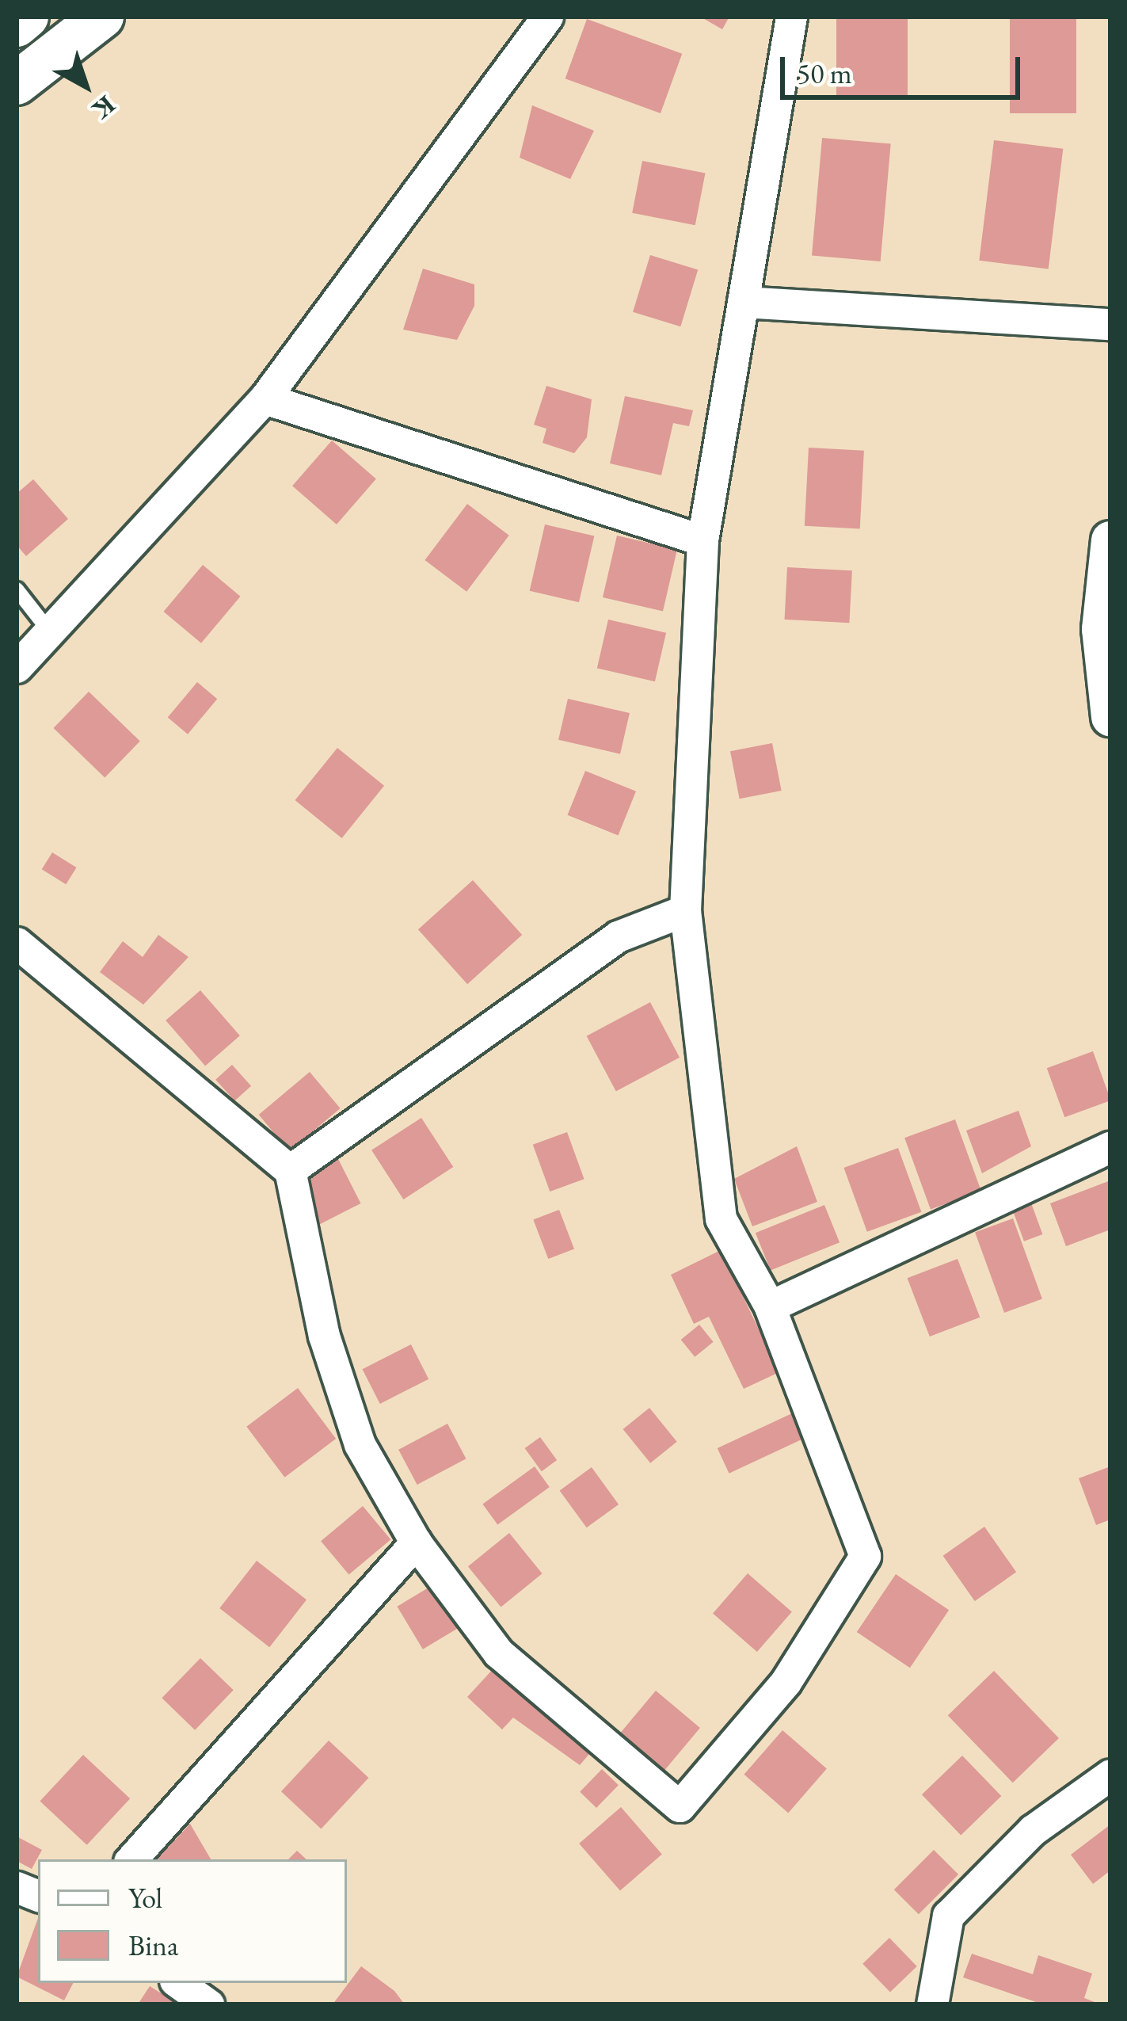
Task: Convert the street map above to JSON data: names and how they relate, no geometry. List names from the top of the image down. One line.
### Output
{"legend":["Yol","Bina"],"scale_bar":"50 m","north":"bottom right"}
